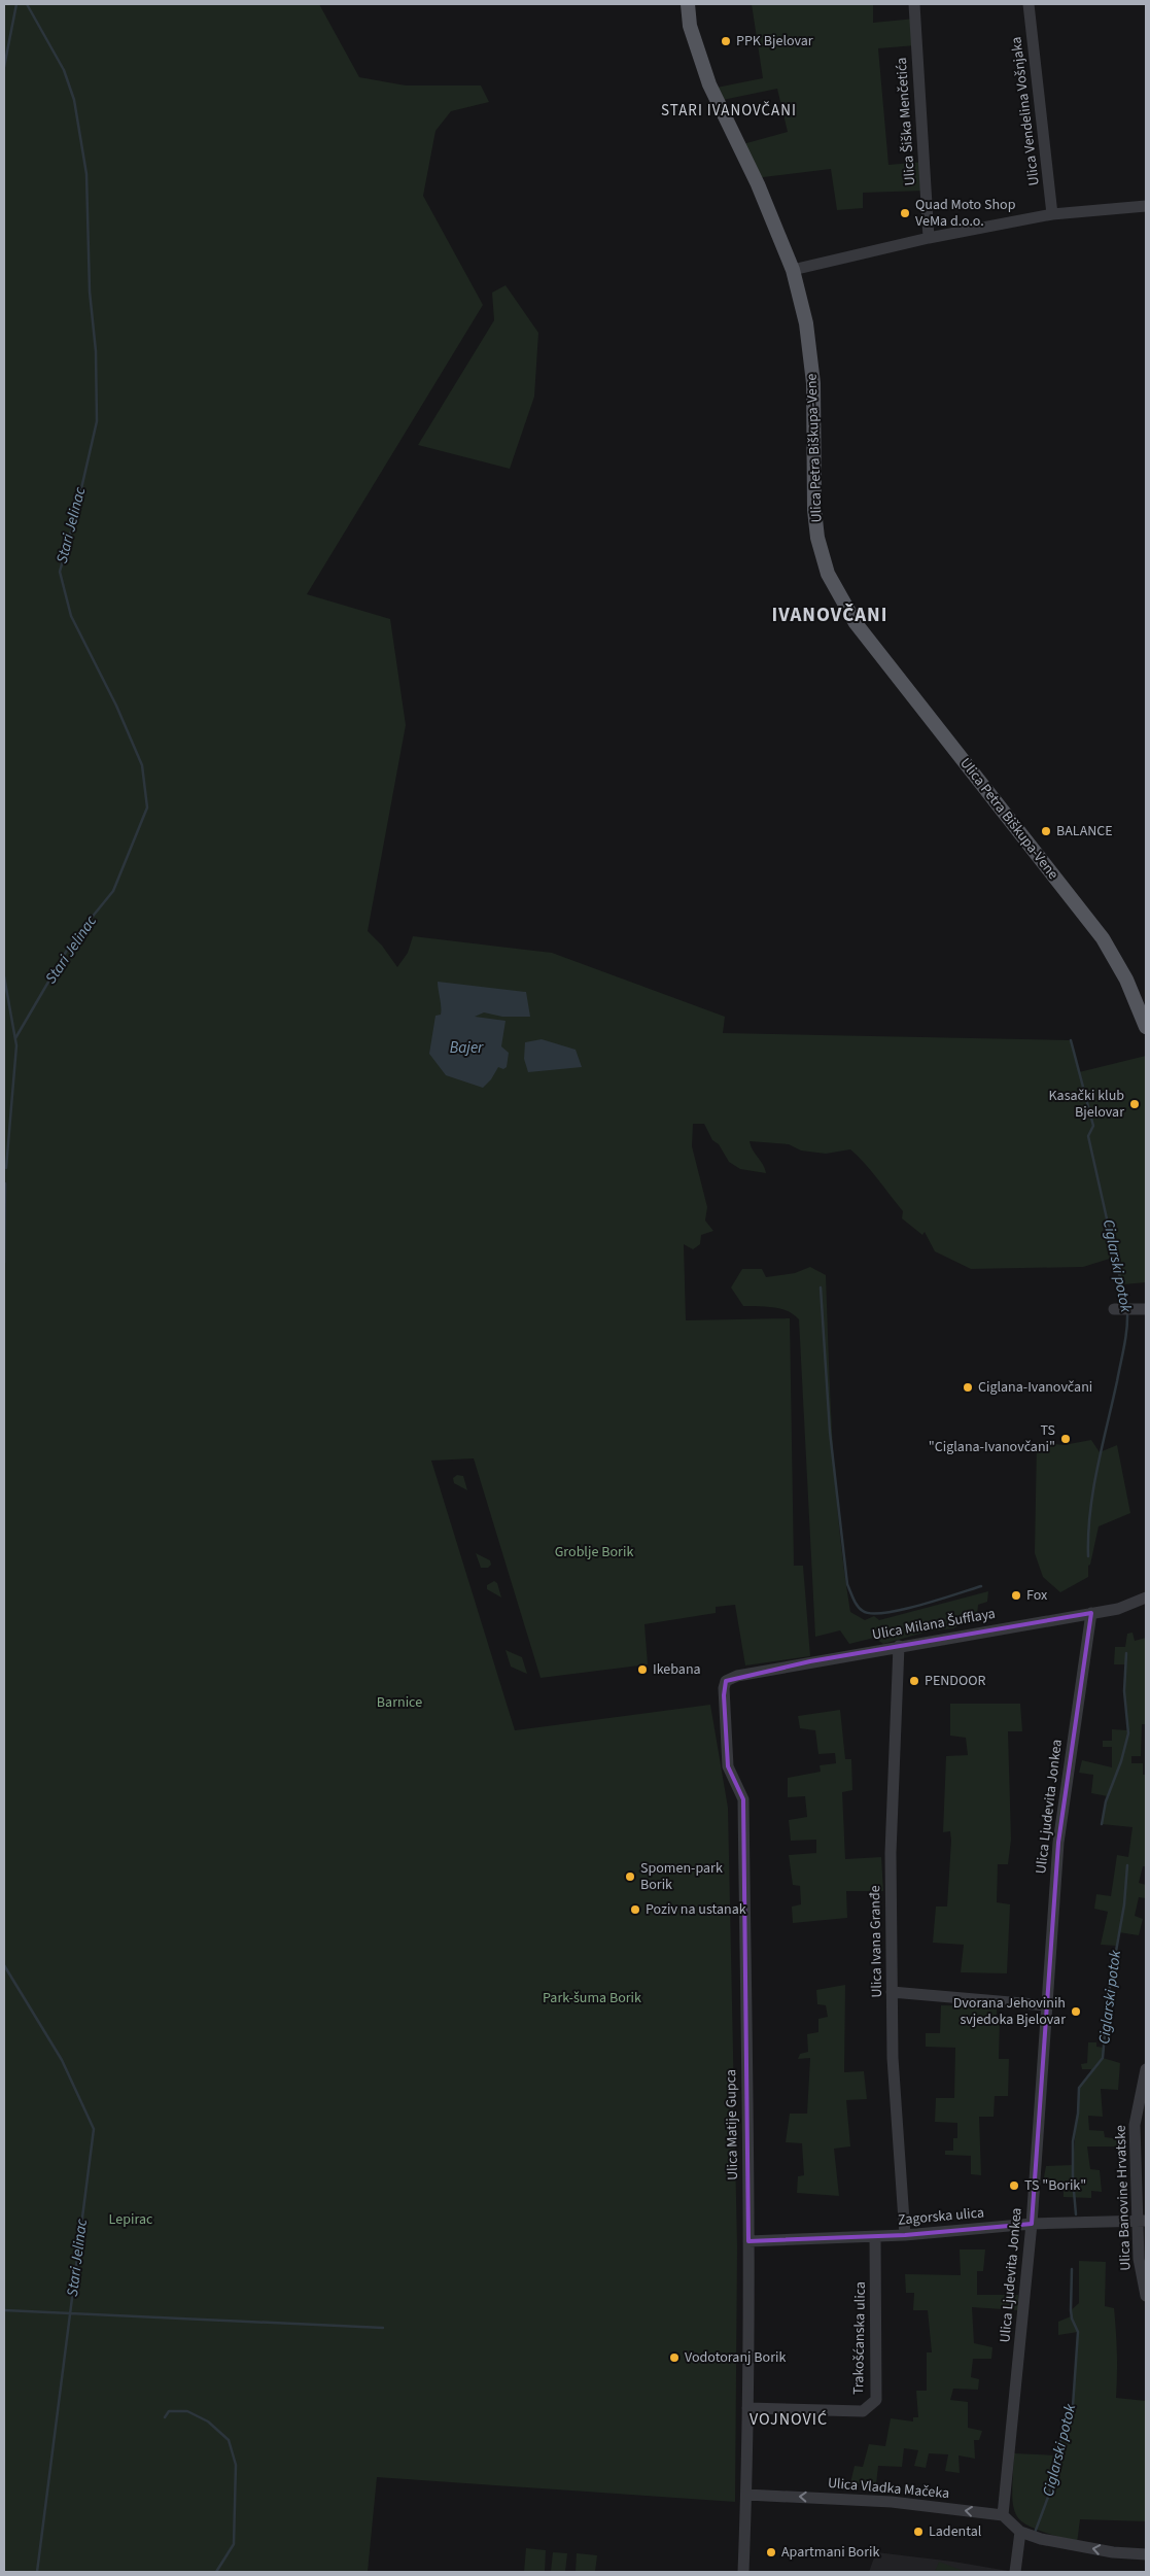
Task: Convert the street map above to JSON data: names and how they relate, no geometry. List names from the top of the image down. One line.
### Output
{"streets":{"main road":["Ulica Petra Biškupa-Vene"],"street":["Ulica Vendelina Vošnjaka","Ulica Šiška Menčetića","Ulica Milana Šufflaya","Ulica Ljudevita Jonkea","Ulica Ivana Granđe","Ulica Matije Gupca","Ulica Banovine Hrvatske","Zagorska ulica","Trakošćanska ulica","Ulica Vladka Mačeka"]},"crossings":[["Ulica Milana Šufflaya","Ulica Ljudevita Jonkea"],["Ulica Milana Šufflaya","Ulica Ivana Granđe"],["Ulica Milana Šufflaya","Ulica Matije Gupca"],["Ulica Ljudevita Jonkea","Zagorska ulica"],["Ulica Ljudevita Jonkea","Ulica Vladka Mačeka"],["Ulica Ivana Granđe","Zagorska ulica"],["Ulica Matije Gupca","Zagorska ulica"],["Ulica Matije Gupca","Trakošćanska ulica"],["Ulica Matije Gupca","Ulica Vladka Mačeka"],["Ulica Banovine Hrvatske","Zagorska ulica"],["Zagorska ulica","Trakošćanska ulica"]],"one_way":["Ulica Vladka Mačeka"],"districts":["STARI IVANOVČANI","IVANOVČANI","VOJNOVIĆ"],"water":["Stari Jelinac","Bajer","Ciglarski potok"],"parks":["Groblje Borik","Barnice","Park-šuma Borik","Lepirac"],"places":["PPK Bjelovar","Quad Moto Shop VeMa d.o.o.","BALANCE","Kasački klub Bjelovar","Ciglana-Ivanovčani","TS \"Ciglana-Ivanovčani\"","Fox","Ikebana","PENDOOR","Spomen-park Borik","Poziv na ustanak","Dvorana Jehovinih svjedoka Bjelovar","TS \"Borik\"","Vodotoranj Borik","Ladental","Apartmani Borik"]}
